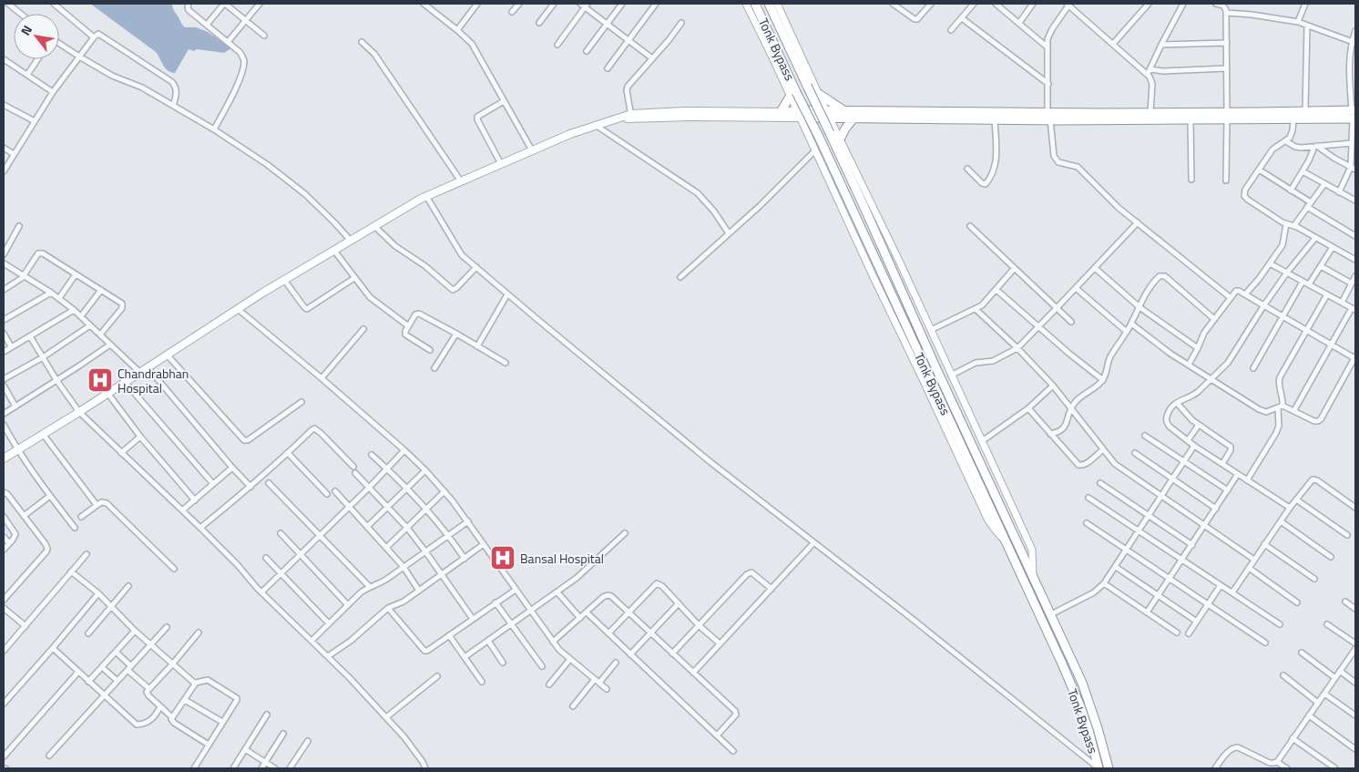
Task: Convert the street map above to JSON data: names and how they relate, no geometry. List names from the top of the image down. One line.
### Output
{"streets":{"highway":["Tonk Bypass"]},"places":{"hospital":["Chandrabhan Hospital","Bansal Hospital"]},"north":"top left"}
